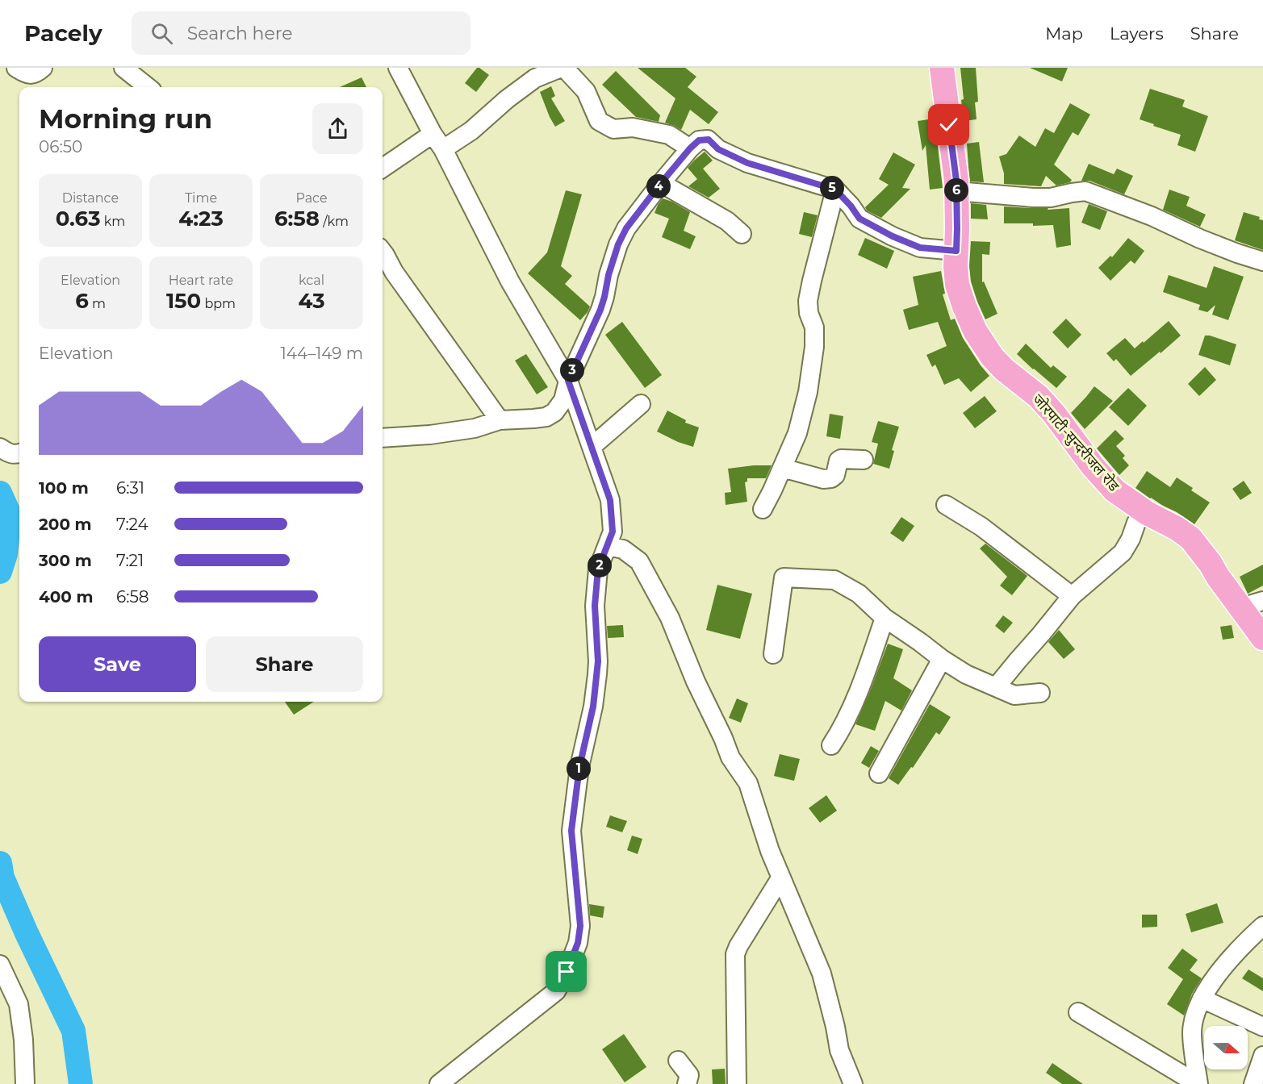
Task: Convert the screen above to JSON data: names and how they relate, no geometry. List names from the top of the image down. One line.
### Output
{"streets":{"main road":["जोरपाटी-सुन्दरीजल रोड"]},"north":"right","page":{"header":"Pacely","search":"Search here","nav":["Map","Layers","Share"],"heading":["Morning run","06:50"],"stats":[["Distance","0.63 km"],["Time","4:23"],["Pace","6:58 /km"],["Elevation","6 m"],["Heart rate","150 bpm"],["kcal","43"]],"pins":["4","5","6","3","2","1"],"chart":["Elevation","144–149 m"],"list":[{"name":"100 m","note":"6:31"},{"name":"200 m","note":"7:24"},{"name":"300 m","note":"7:21"},{"name":"400 m","note":"6:58"}],"buttons":["Save","Share"]}}
